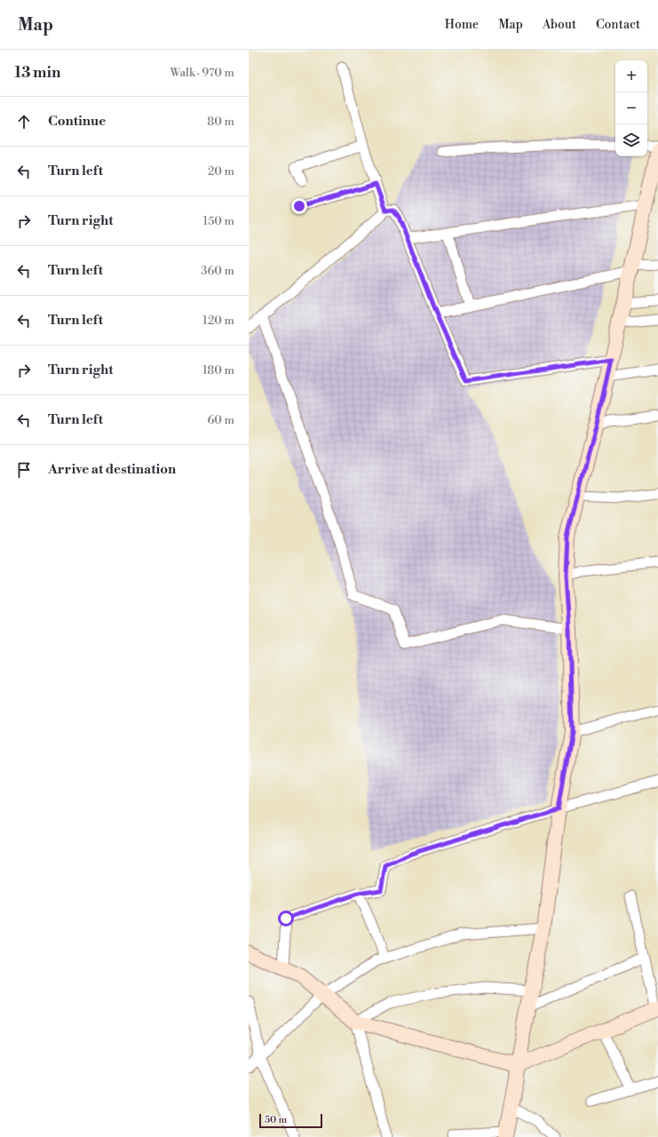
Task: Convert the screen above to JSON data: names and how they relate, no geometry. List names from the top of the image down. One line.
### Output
{"scale_bar":"50 m","page":{"header":"Map","nav":["Home","Map","About","Contact"],"heading":["13 min","Walk · 970 m"],"map_buttons":["+","−"],"list":[["Continue","80 m"],["Turn left","20 m"],["Turn right","150 m"],["Turn left","360 m"],["Turn left","120 m"],["Turn right","180 m"],["Turn left","60 m"],"Arrive at destination"],"scale":"50 m"}}
